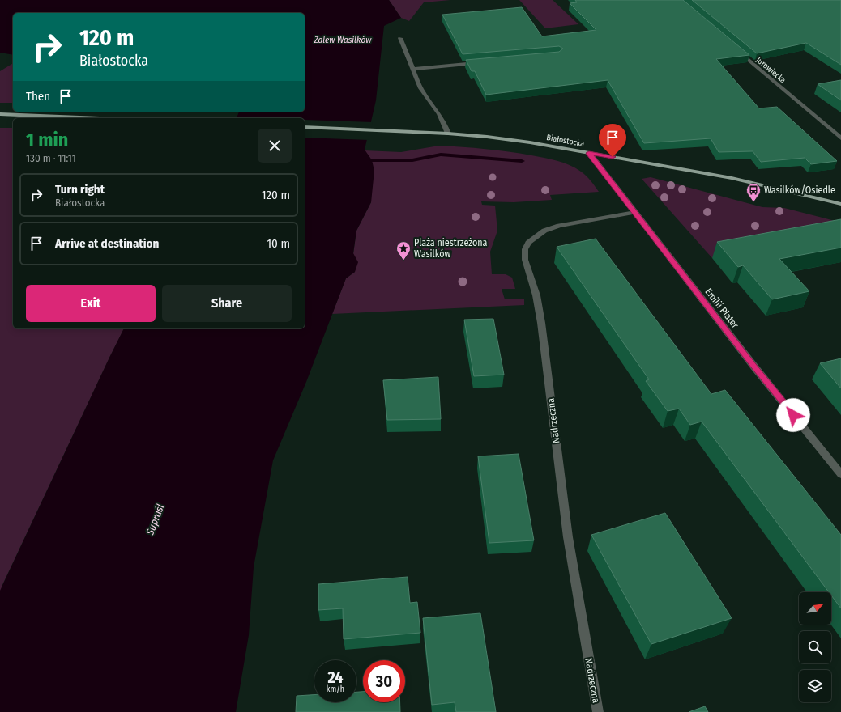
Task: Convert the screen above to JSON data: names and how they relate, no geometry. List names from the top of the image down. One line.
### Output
{"streets":{"main road":["Białostocka"],"street":["Jurowiecka","Emilii Plater","Nadrzeczna"]},"crossings":[["Białostocka","Emilii Plater"],["Emilii Plater","Nadrzeczna"]],"water":["Zalew Wasilków","Supraśl"],"places":{"bus stop":["Wasilków/Osiedle"],"place":["Plaża niestrzeżona Wasilków"]},"north":"top right","page":{"turn":["120 m","Białostocka"],"then":"Then","heading":["1 min","130 m · 11:11"],"list":[{"name":"Turn right","note":"Białostocka","value":"120 m"},{"name":"Arrive at destination","value":"10 m"}],"buttons":["Exit","Share"],"speed":"24 km/h","limit":"30"}}
